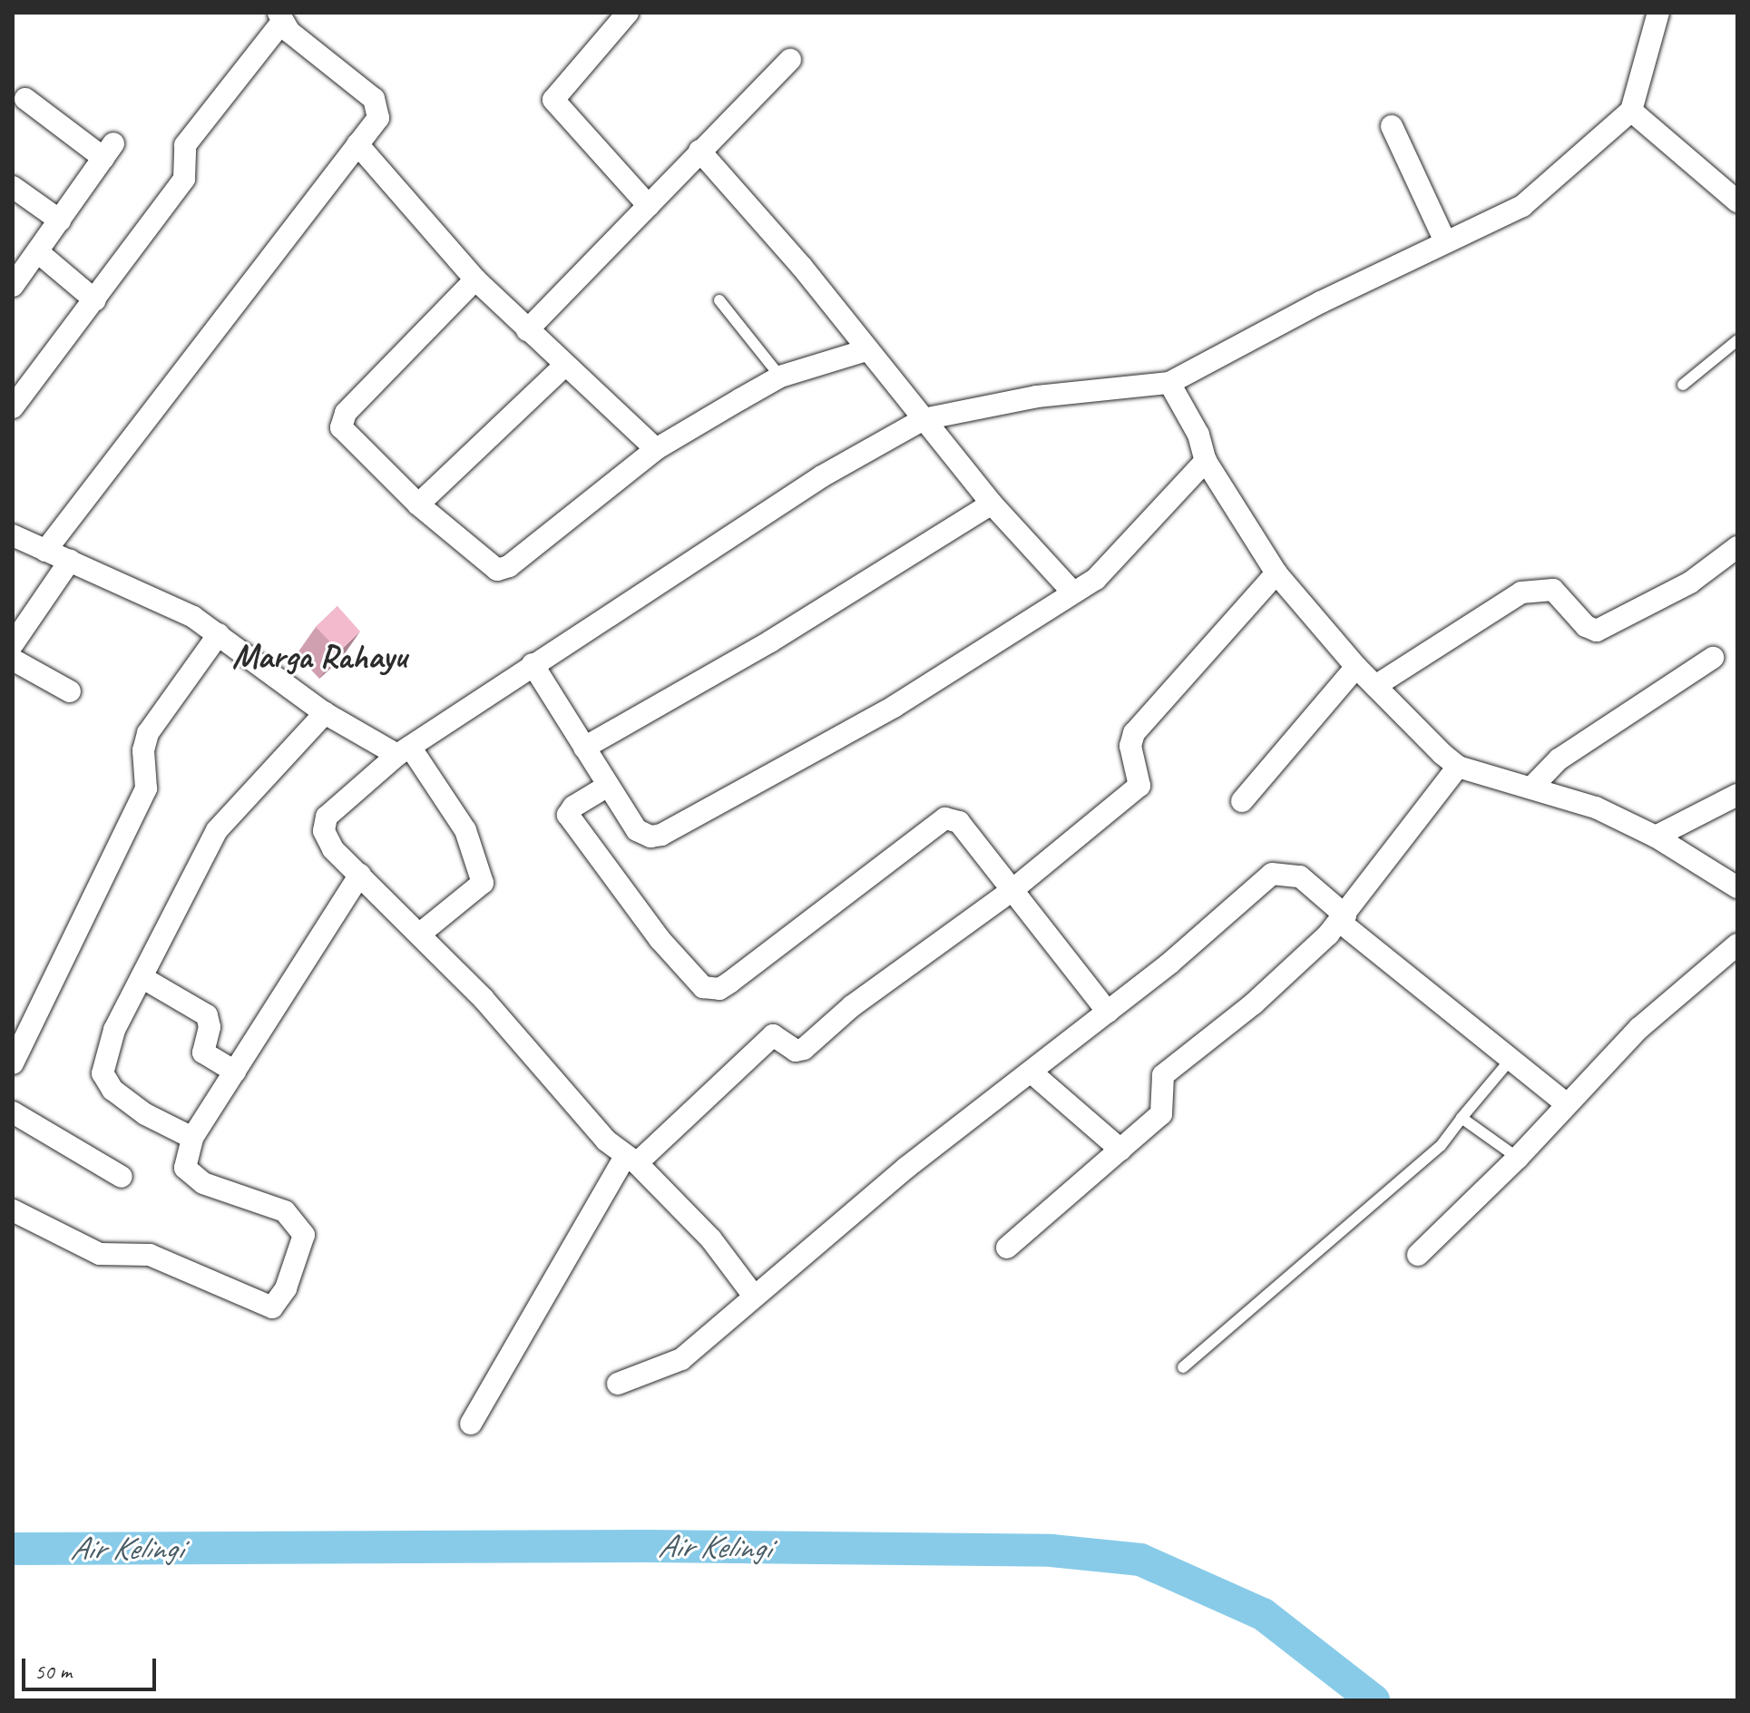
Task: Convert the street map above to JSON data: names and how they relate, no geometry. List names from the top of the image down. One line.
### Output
{"districts":["Marga Rahayu"],"water":["Air Kelingi"],"scale_bar":"50 m"}
